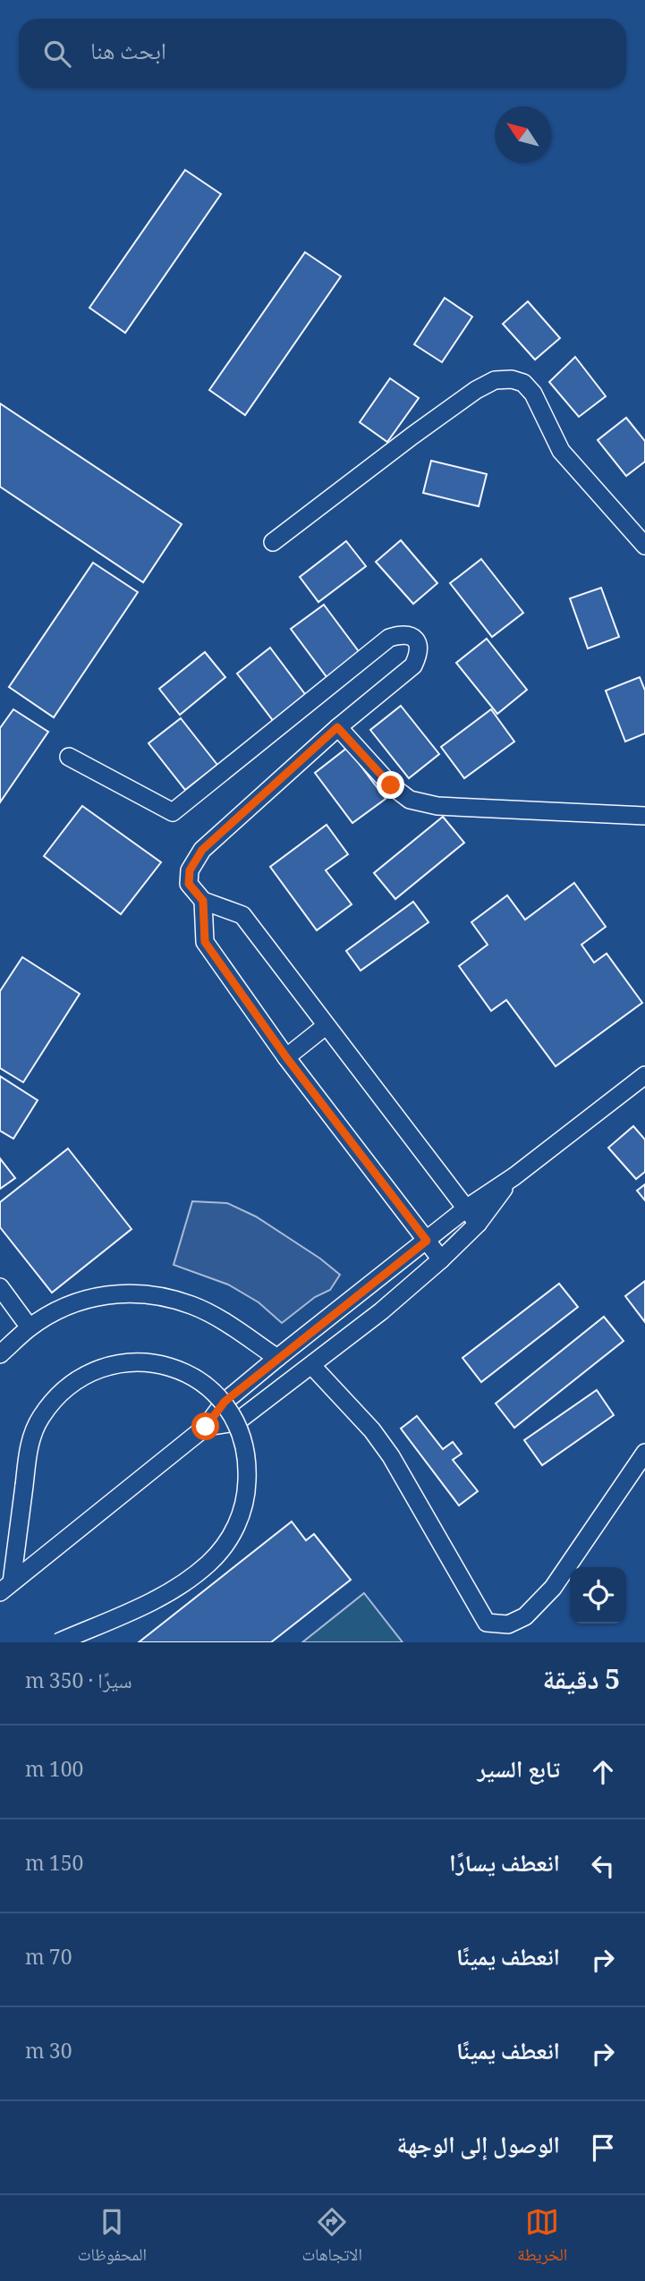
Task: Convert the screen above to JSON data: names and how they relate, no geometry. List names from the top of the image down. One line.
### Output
{"north":"top left","page":{"search":"ابحث هنا","heading":["5 دقيقة","سيرًا · 350 m"],"list":[["تابع السير","100 m"],["انعطف يسارًا","150 m"],["انعطف يمينًا","70 m"],["انعطف يمينًا","30 m"],"الوصول إلى الوجهة"],"nav":["الخريطة","الاتجاهات","المحفوظات"]}}
